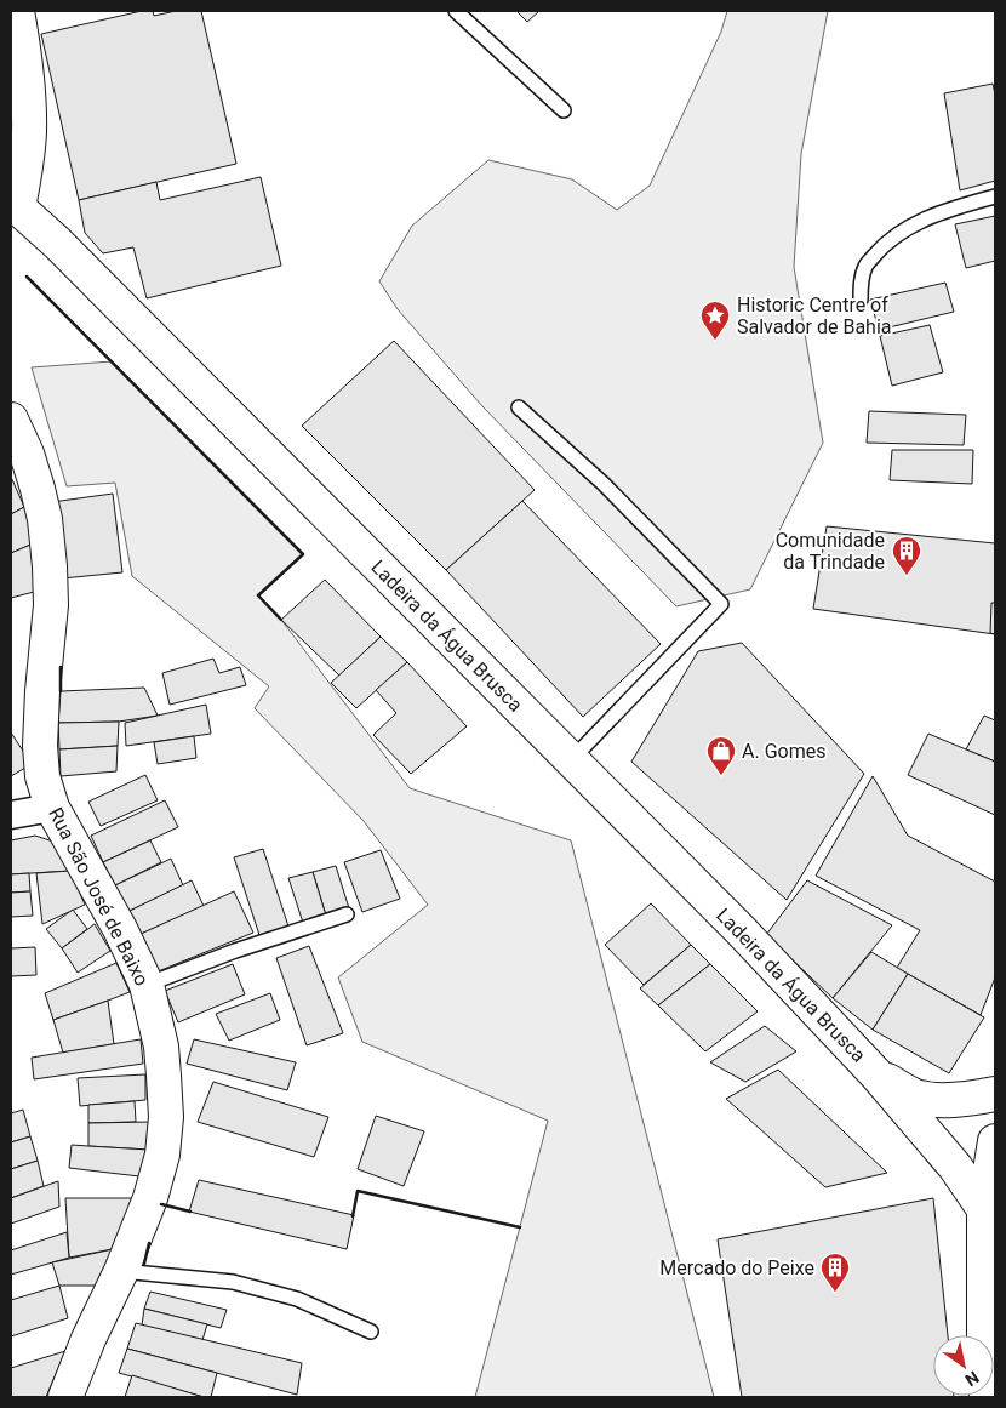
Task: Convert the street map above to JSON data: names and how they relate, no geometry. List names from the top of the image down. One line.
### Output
{"streets":{"street":["Ladeira da Água Brusca","Rua São José de Baixo"]},"places":{"place":["Historic Centre of Salvador de Bahia"],"building":["Comunidade da Trindade","Mercado do Peixe"],"shop":["A. Gomes"]},"north":"bottom right"}
